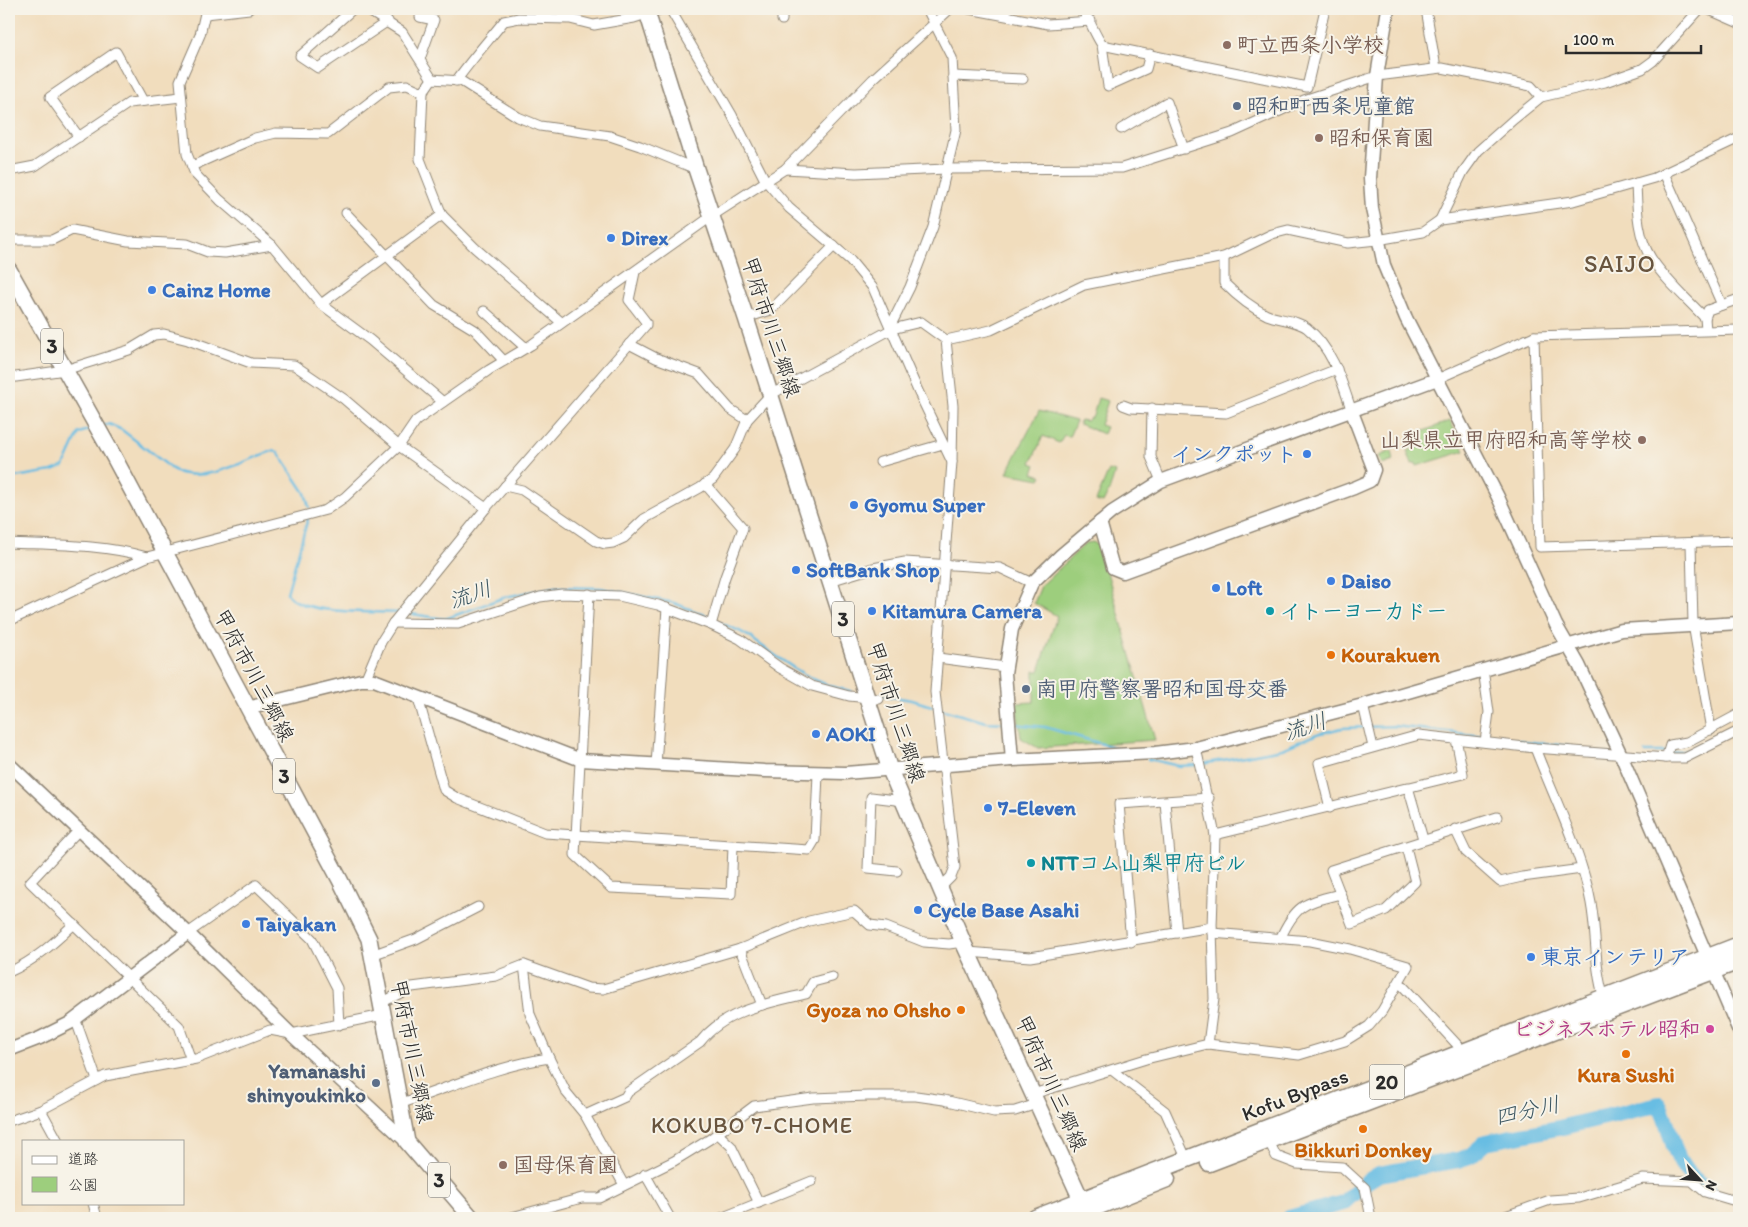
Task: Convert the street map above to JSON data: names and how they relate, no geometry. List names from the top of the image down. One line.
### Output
{"streets":{"highway":["20","Kofu Bypass"],"main road":["甲府市川三郷線","3"]},"crossings":[["甲府市川三郷線","Kofu Bypass"]],"districts":["SAIJO","KOKUBO 7-CHOME"],"water":["流川","四分川"],"places":["町立西条小学校","昭和町西条児童館","昭和保育園","Direx","Cainz Home","山梨県立甲府昭和高等学校","インクポット","Gyomu Super","SoftBank Shop","Daiso","Loft","Kitamura Camera","イトーヨーカドー","Kourakuen","南甲府警察署昭和国母交番","AOKI","7-Eleven","NTTコム山梨甲府ビル","Cycle Base Asahi","Taiyakan","東京インテリア","Gyoza no Ohsho","ビジネスホテル昭和","Kura Sushi","Yamanashi shinyoukinko","Bikkuri Donkey","国母保育園"],"legend":["道路","公園"],"scale_bar":"100 m","north":"bottom right"}
